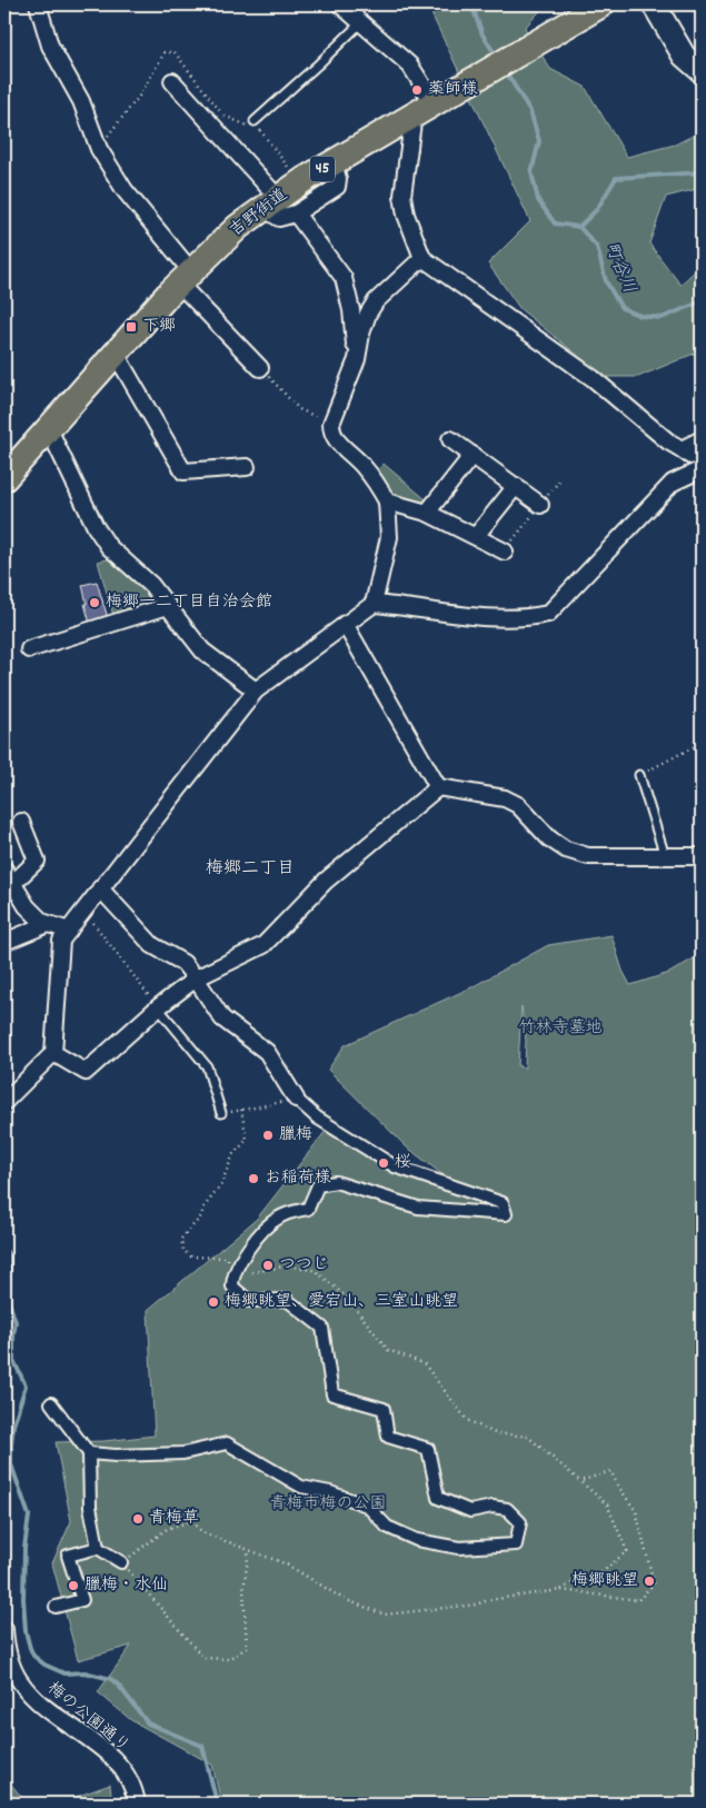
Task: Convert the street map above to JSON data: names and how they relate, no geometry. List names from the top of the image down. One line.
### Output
{"streets":{"main road":["45","吉野街道"],"street":["梅の公園通り"]},"districts":["梅郷二丁目"],"water":["町谷川"],"parks":["竹林寺墓地","青梅市梅の公園"],"places":{"other":["薬師様","梅郷一二丁目自治会館","臘梅","桜","お稲荷様","つつじ","梅郷眺望、愛宕山、三室山眺望","青梅草","梅郷眺望","臘梅・水仙"],"transit":["下郷"]}}
